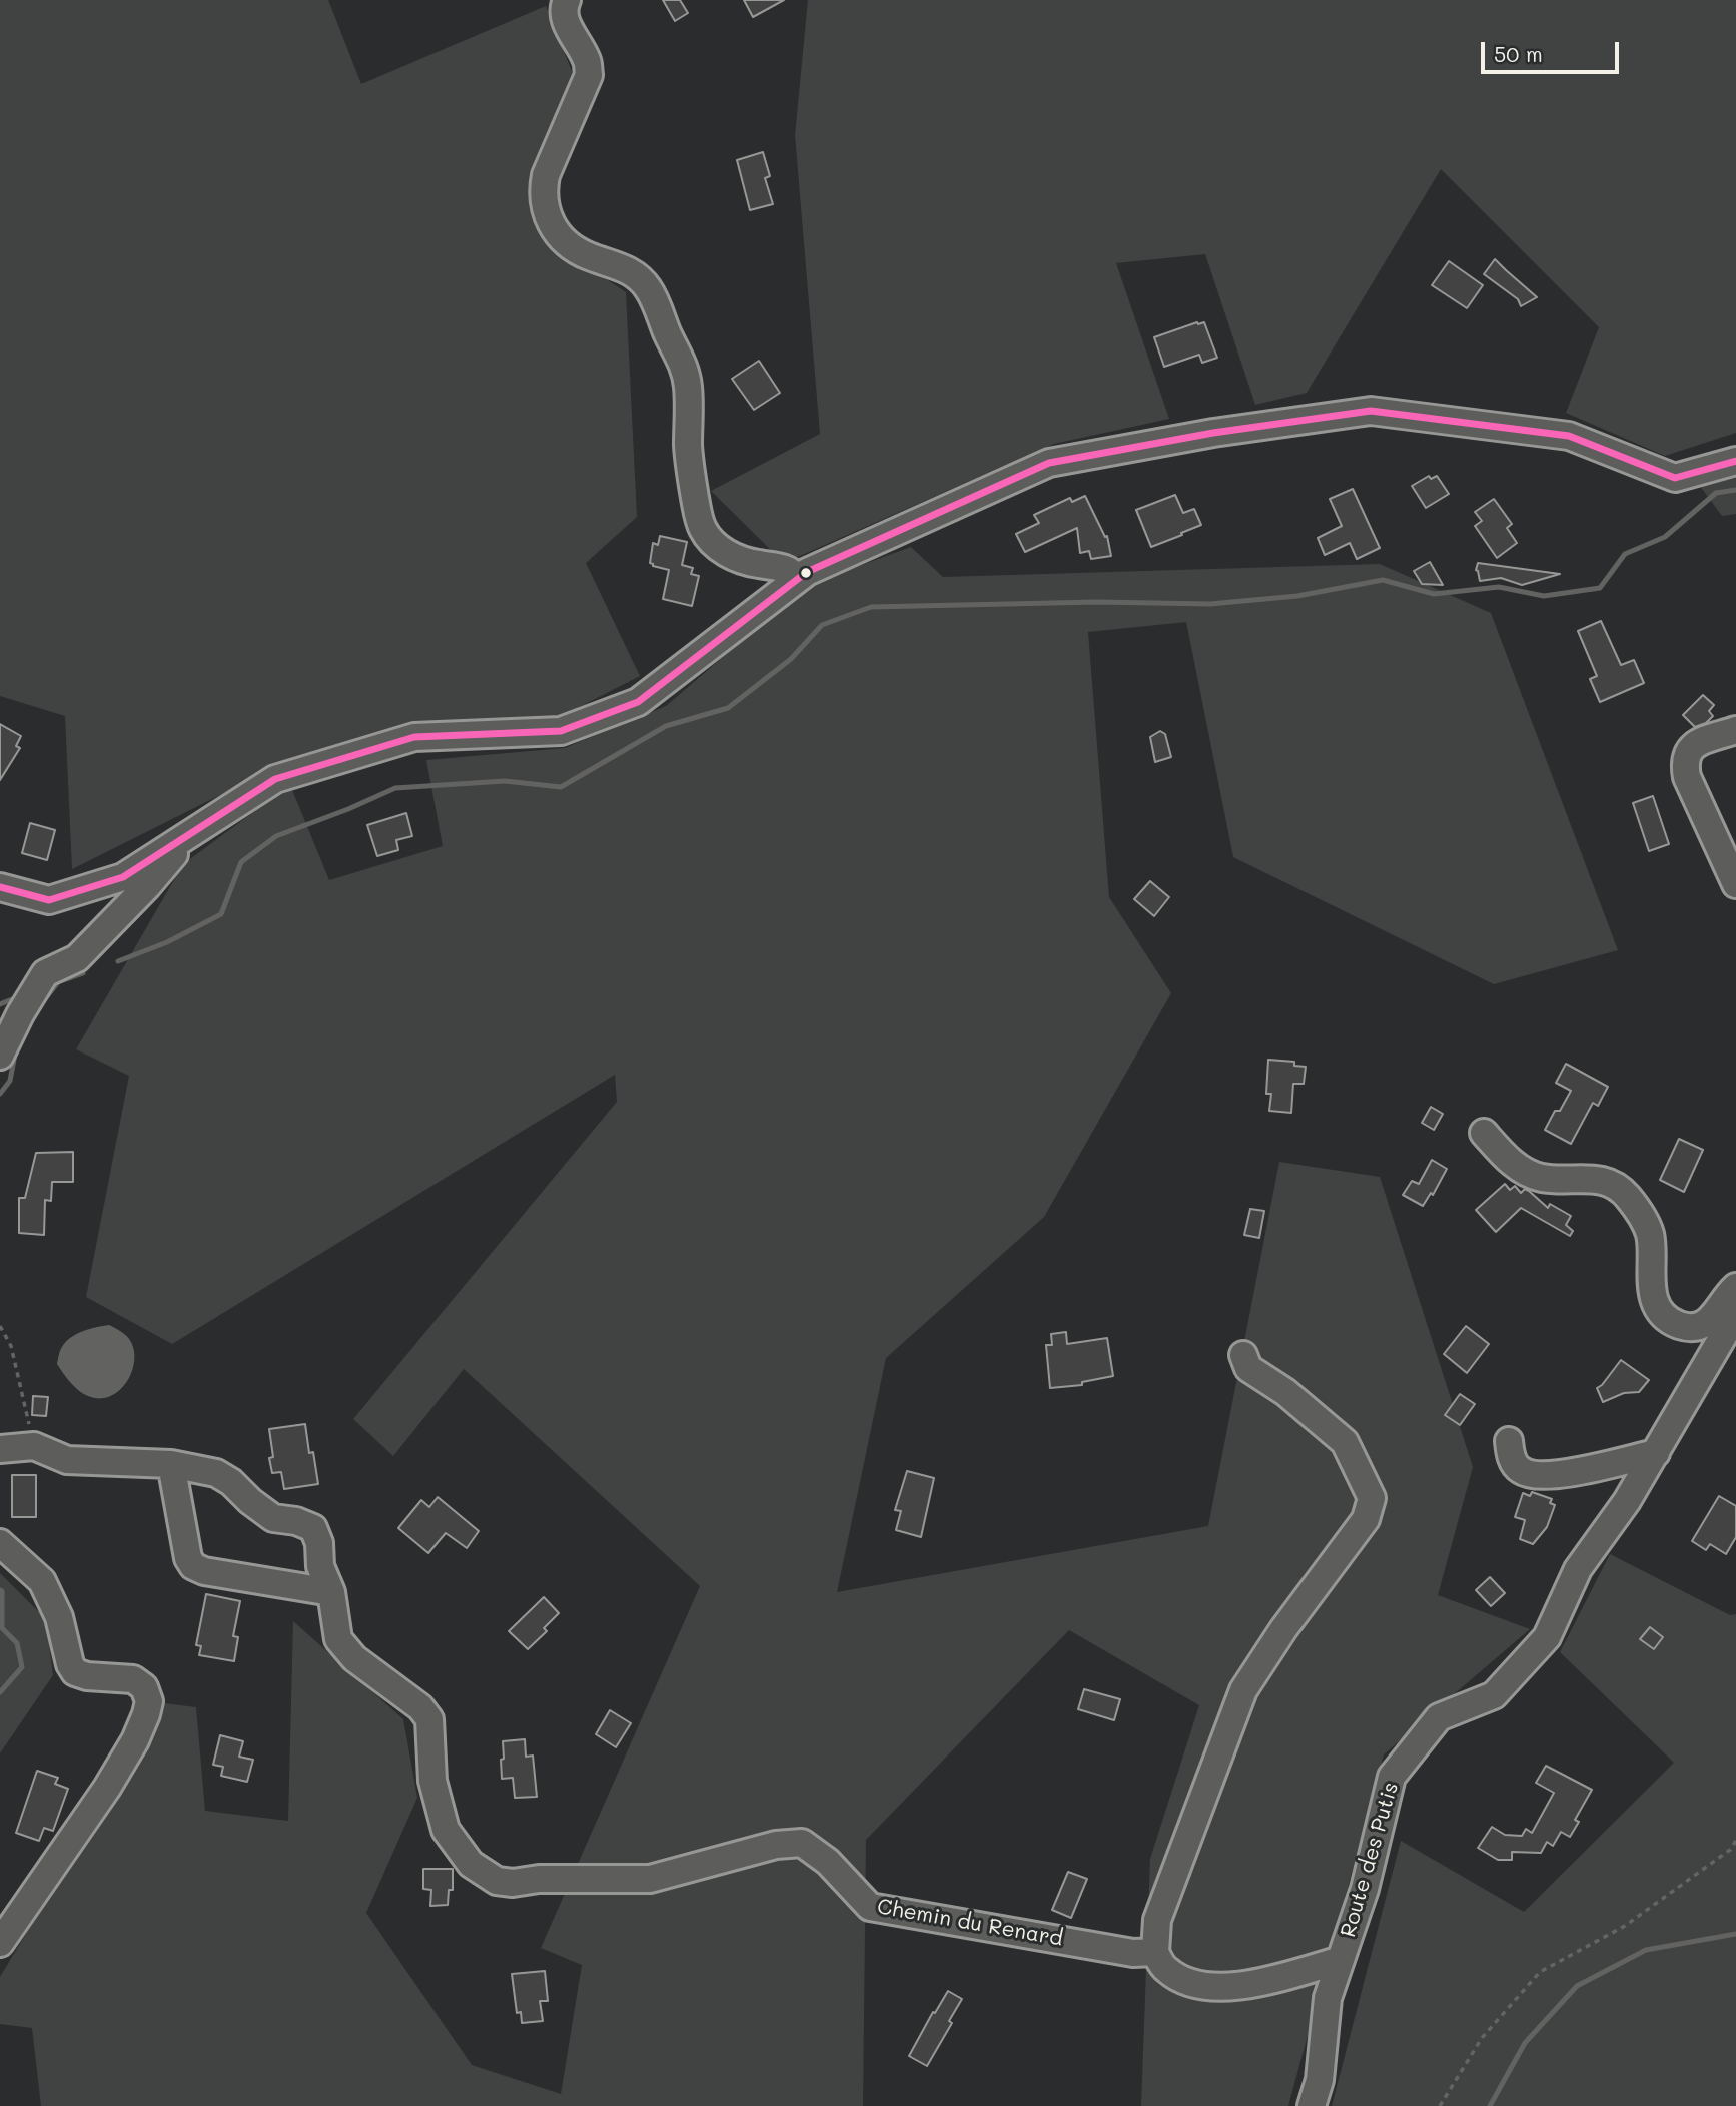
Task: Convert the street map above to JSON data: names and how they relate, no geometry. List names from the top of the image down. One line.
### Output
{"streets":{"street":["Route des Putis","Chemin du Renard"]},"scale_bar":"50 m"}
